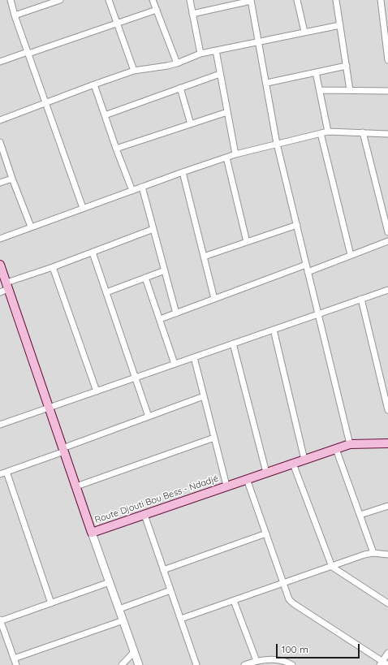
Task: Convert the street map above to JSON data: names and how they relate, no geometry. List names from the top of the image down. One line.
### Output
{"streets":{"main road":["Route Djouti Bou Bess - Ndadjé"]},"scale_bar":"100 m"}
